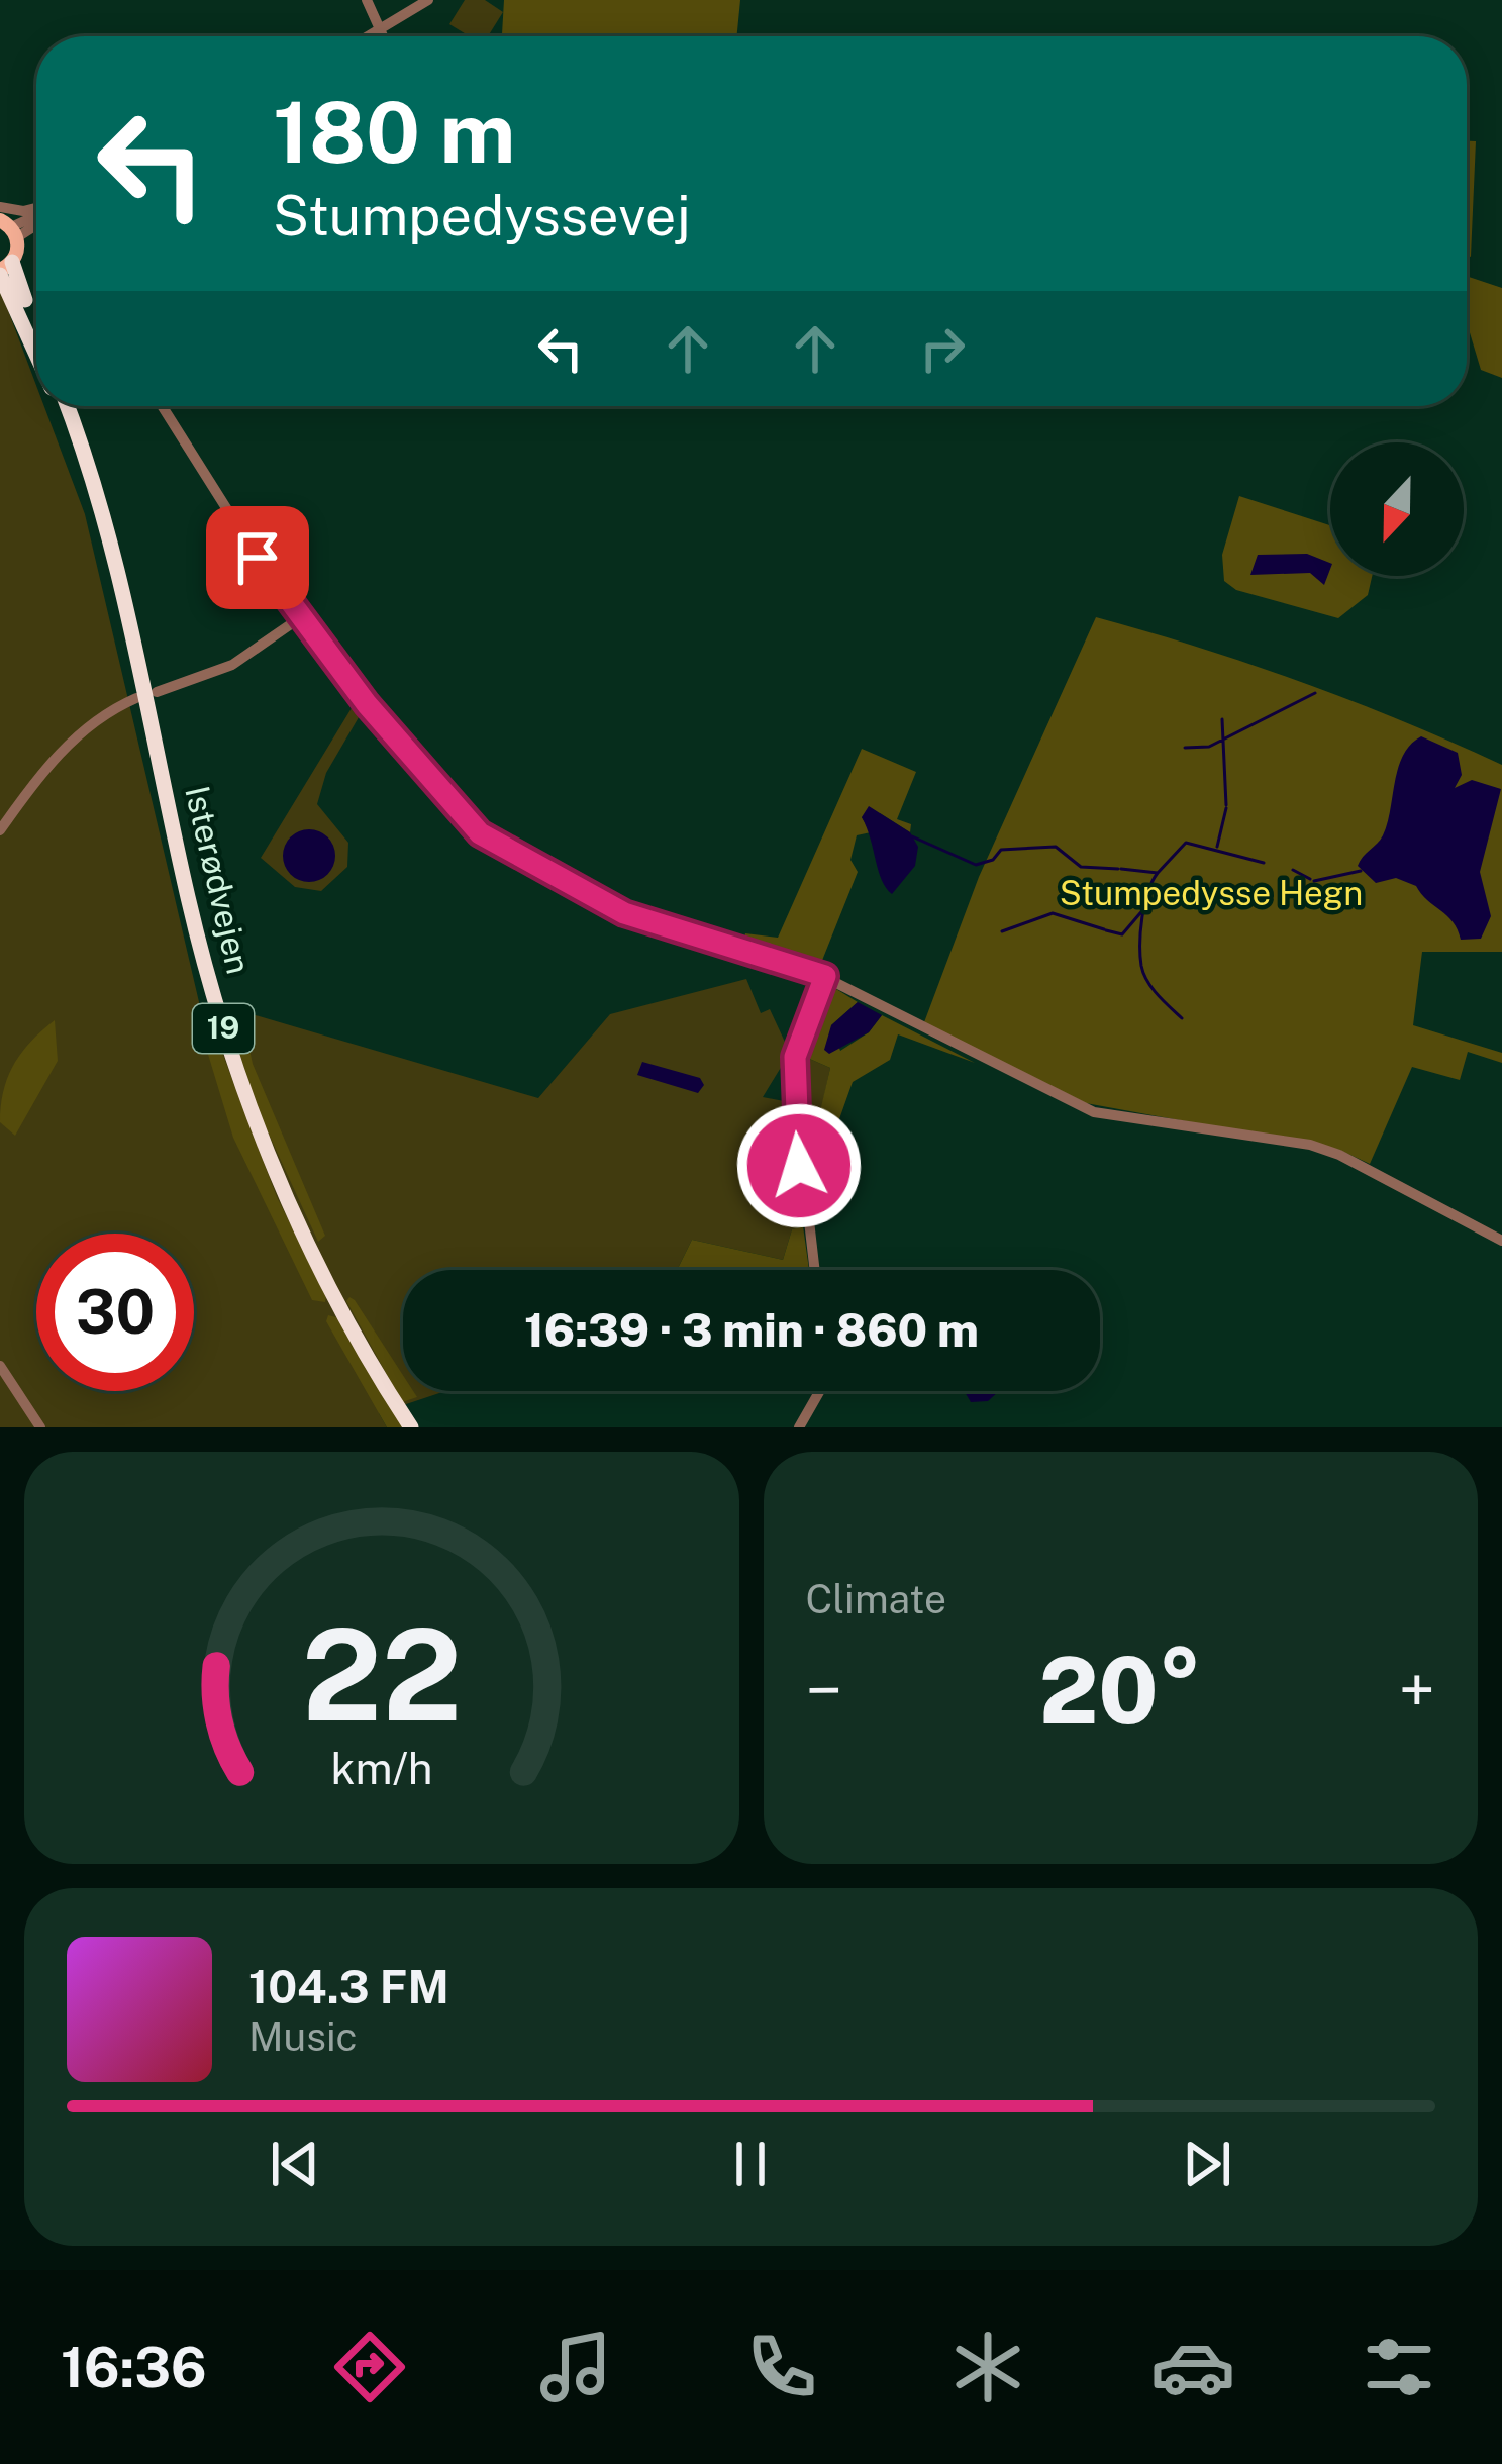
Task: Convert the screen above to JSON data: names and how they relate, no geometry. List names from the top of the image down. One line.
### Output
{"streets":{"highway":["Isterødvejen","19"]},"parks":["Stumpedysse Hegn"],"north":"bottom","page":{"turn":["180 m","Stumpedyssevej"],"limit":"30","trip":"16:39 · 3 min · 860 m","tile":"Climate","heat":["−","20°","+"],"song":["104.3 FM","Music"],"tabs":"16:36","gauge":["22","km/h"]}}
